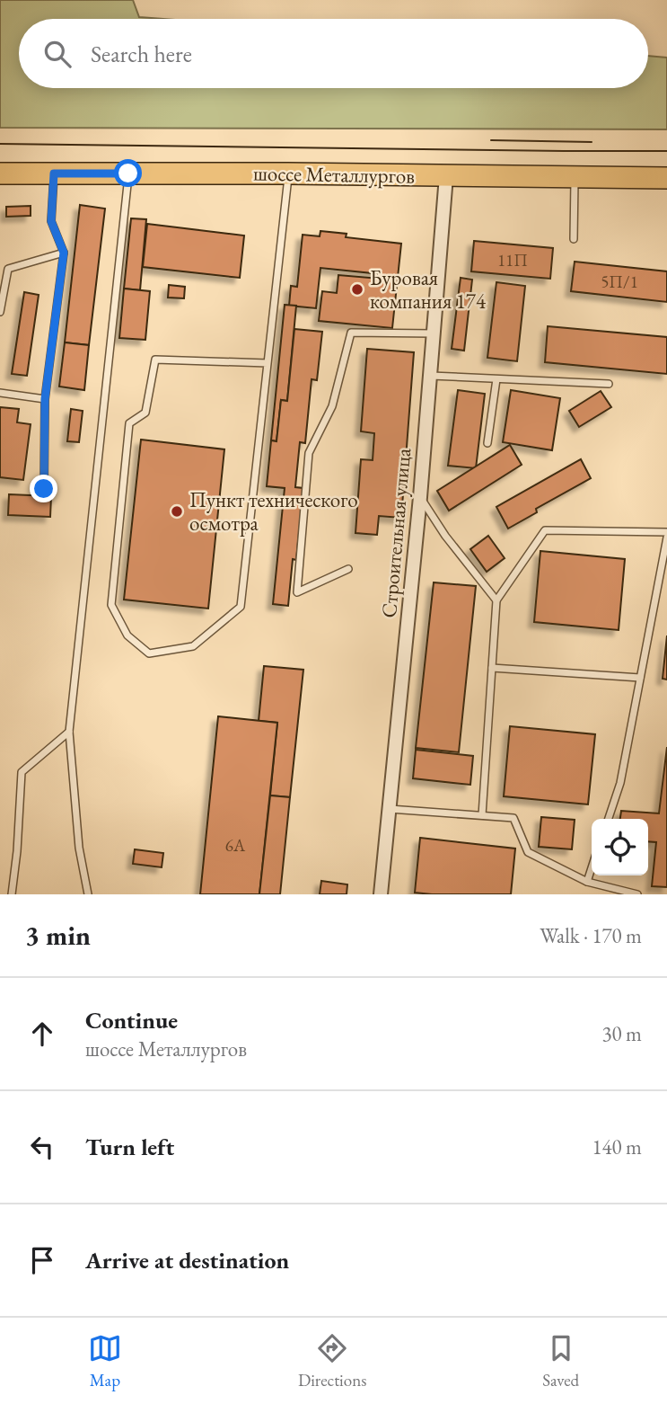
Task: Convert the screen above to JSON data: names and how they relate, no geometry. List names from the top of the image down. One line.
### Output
{"streets":{"main road":["шоссе Металлургов"],"street":["Строительная улица"]},"crossings":[["шоссе Металлургов","Строительная улица"]],"places":["Буровая компания 174","Пункт технического осмотра"],"house_numbers":["11П","5П/1","6А"],"page":{"search":"Search here","heading":["3 min","Walk · 170 m"],"list":[["Continue","шоссе Металлургов","30 m"],["Turn left","140 m"],"Arrive at destination"],"nav":["Map","Directions","Saved"]}}
